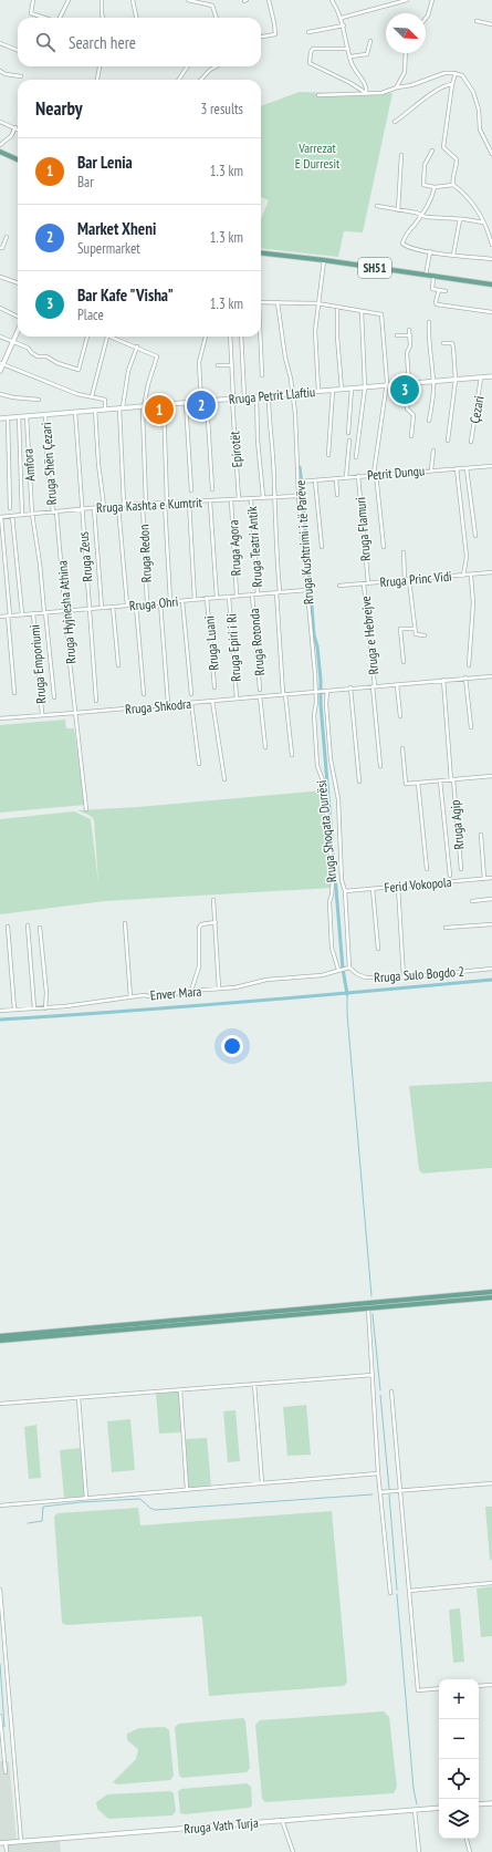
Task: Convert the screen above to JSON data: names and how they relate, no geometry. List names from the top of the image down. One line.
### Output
{"streets":{"main road":["SH51"],"street":["Rruga Petrit Llaftiu","Çezari","Epirotët","Rruga Shën Çezari","Amfora","Petrit Dungu","Rruga Kashta e Kumtrit","Rruga Flamuri","Rruga Kushtrimi i të Parëve","Rruga Teatri Antik","Rruga Agora","Rruga Redon","Rruga Zeus","Rruga Princ Vidi","Rruga Ohri","Rruga Hyjnesha Athina","Rruga e Hebrejve","Rruga Rotonda","Rruga Luani","Rruga Epiri i Ri","Rruga Emporiumi","Rruga Shkodra","Rruga Agip","Rruga Shoqata Durrësi","Ferid Vokopola","Rruga Sulo Bogdo 2","Enver Mara","Rruga Vath Turja"]},"crossings":[["Rruga Petrit Llaftiu","Çezari"],["Rruga Petrit Llaftiu","Epirotët"],["Rruga Petrit Llaftiu","Rruga Shën Çezari"],["Rruga Petrit Llaftiu","Amfora"],["Rruga Petrit Llaftiu","Rruga Kushtrimi i të Parëve"],["Rruga Petrit Llaftiu","Rruga Redon"],["Rruga Petrit Llaftiu","Rruga Zeus"],["Epirotët","Rruga Kashta e Kumtrit"],["Rruga Shën Çezari","Rruga Kashta e Kumtrit"],["Rruga Shën Çezari","Rruga Hyjnesha Athina"],["Amfora","Rruga Kashta e Kumtrit"],["Amfora","Rruga Ohri"],["Petrit Dungu","Rruga Flamuri"],["Petrit Dungu","Rruga Kushtrimi i të Parëve"],["Rruga Kashta e Kumtrit","Rruga Kushtrimi i të Parëve"],["Rruga Kashta e Kumtrit","Rruga Teatri Antik"],["Rruga Kashta e Kumtrit","Rruga Agora"],["Rruga Kashta e Kumtrit","Rruga Redon"],["Rruga Kashta e Kumtrit","Rruga Zeus"],["Rruga Kashta e Kumtrit","Rruga Hyjnesha Athina"],["Rruga Flamuri","Rruga Princ Vidi"],["Rruga Kushtrimi i të Parëve","Rruga Ohri"],["Rruga Kushtrimi i të Parëve","Rruga Shkodra"],["Rruga Kushtrimi i të Parëve","Rruga Shoqata Durrësi"],["Rruga Teatri Antik","Rruga Ohri"],["Rruga Agora","Rruga Ohri"],["Rruga Redon","Rruga Ohri"],["Rruga Zeus","Rruga Ohri"],["Rruga Princ Vidi","Rruga e Hebrejve"],["Rruga Ohri","Rruga Hyjnesha Athina"],["Rruga Ohri","Rruga Rotonda"],["Rruga Ohri","Rruga Luani"],["Rruga Ohri","Rruga Epiri i Ri"],["Rruga Ohri","Rruga Emporiumi"],["Rruga Hyjnesha Athina","Rruga Shkodra"],["Rruga e Hebrejve","Rruga Shkodra"],["Rruga Epiri i Ri","Rruga Shkodra"],["Rruga Emporiumi","Rruga Shkodra"],["Rruga Shkodra","Rruga Agip"],["Rruga Shkodra","Rruga Shoqata Durrësi"],["Rruga Shoqata Durrësi","Enver Mara"],["Rruga Sulo Bogdo 2","Enver Mara"]],"parks":["Varrezat E Durresit"],"north":"bottom right","page":{"search":"Search here","heading":["Nearby","3 results"],"list":[{"mark":"1","name":"Bar Lenia","note":"Bar","value":"1.3 km"},{"mark":"2","name":"Market Xheni","note":"Supermarket","value":"1.3 km"},{"mark":"3","name":"Bar Kafe \"Visha\"","note":"Place","value":"1.3 km"}],"pins":["3","2","1"],"map_buttons":["+","−"]}}
